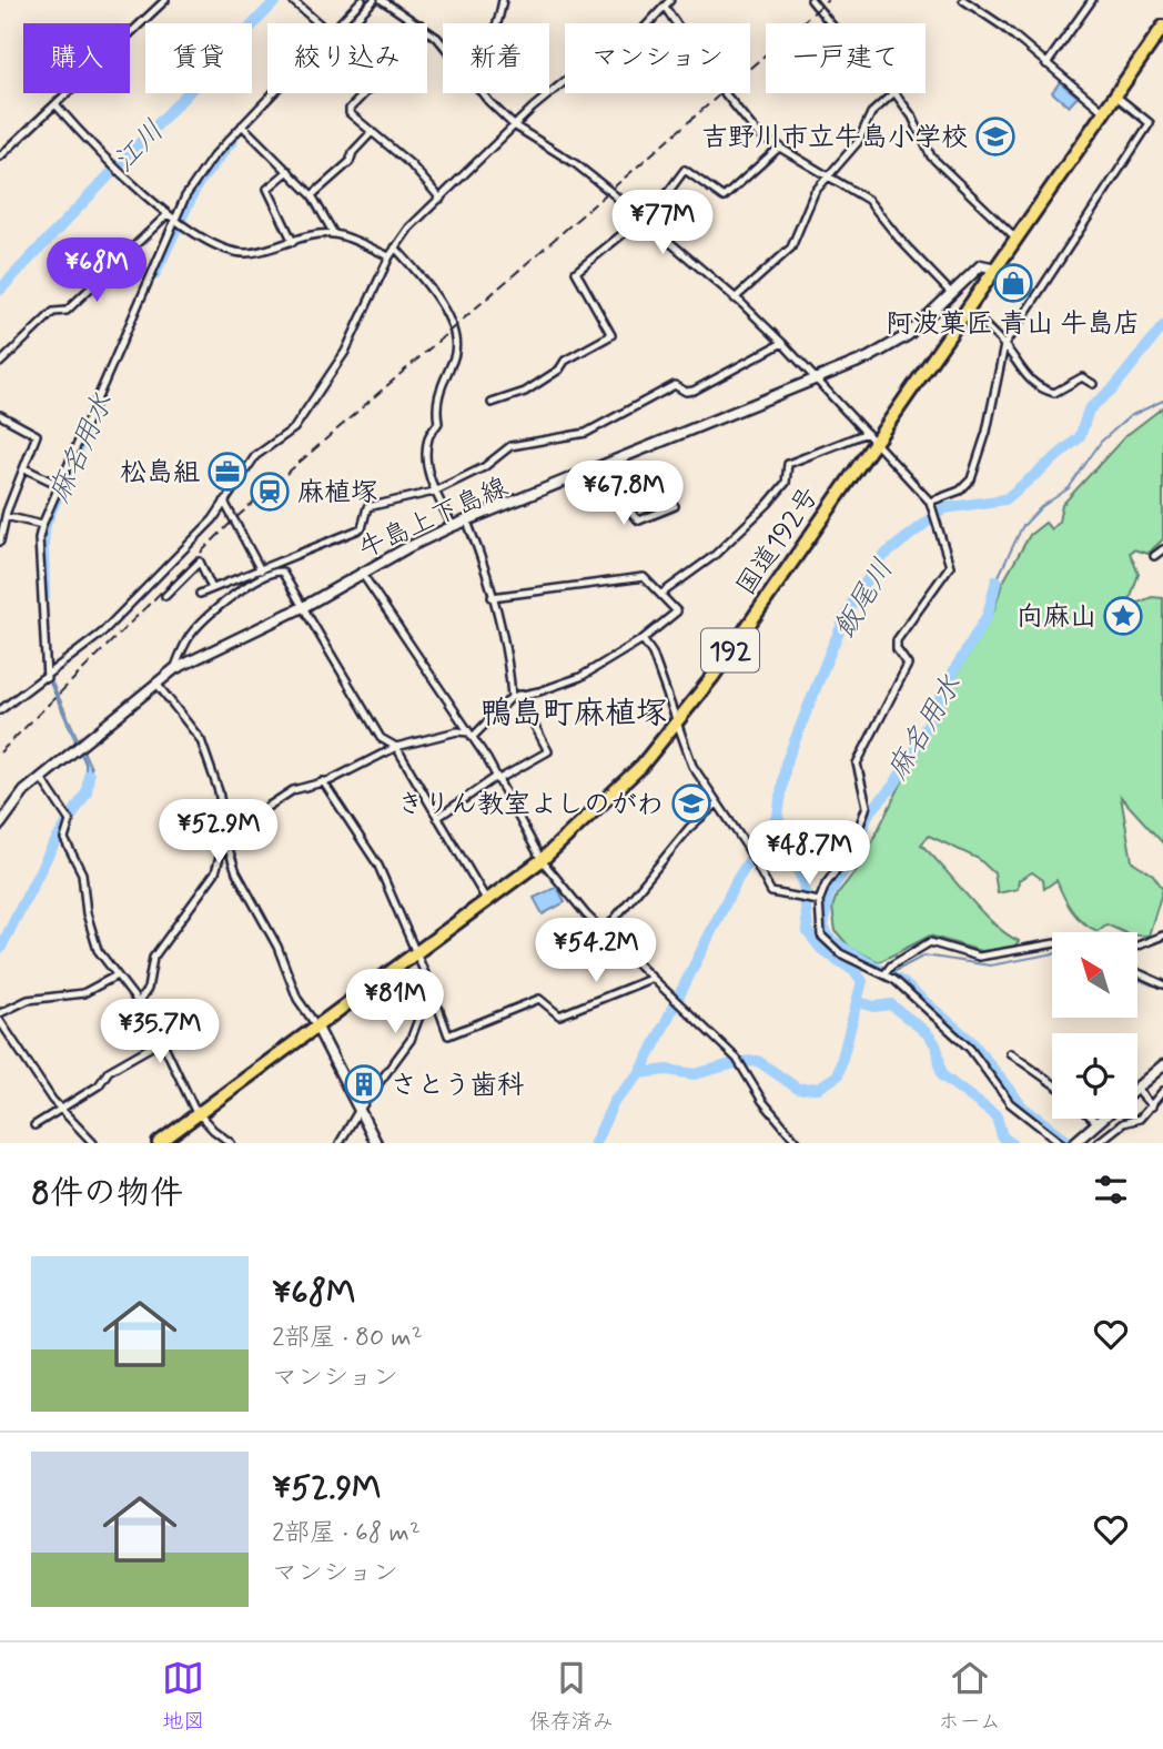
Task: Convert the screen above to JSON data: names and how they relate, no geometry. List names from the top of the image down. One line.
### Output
{"streets":{"highway":["国道192号","192"],"main road":["牛島上下島線"]},"crossings":[["牛島上下島線","国道192号"]],"districts":["鴨島町麻植塚"],"water":["江川","麻名用水","飯尾川"],"places":{"school or university":["吉野川市立牛島小学校","きりん教室よしのがわ"],"shop":["阿波菓匠 青山 牛島店"],"office":["松島組"],"station":["麻植塚"],"place":["向麻山"],"building":["さとう歯科"]},"north":"top left","page":{"chip":["購入","賃貸","絞り込み","新着","マンション","一戸建て"],"price":["¥77M","¥68M","¥67.8M","¥52.9M","¥48.7M","¥54.2M","¥81M","¥35.7M"],"heading":"8件の物件","list":[{"name":"¥68M","note":"2部屋 · 80 m² · マンション"},{"name":"¥52.9M","note":"2部屋 · 68 m² · マンション"}],"tabs":["地図","保存済み","ホーム"]}}
